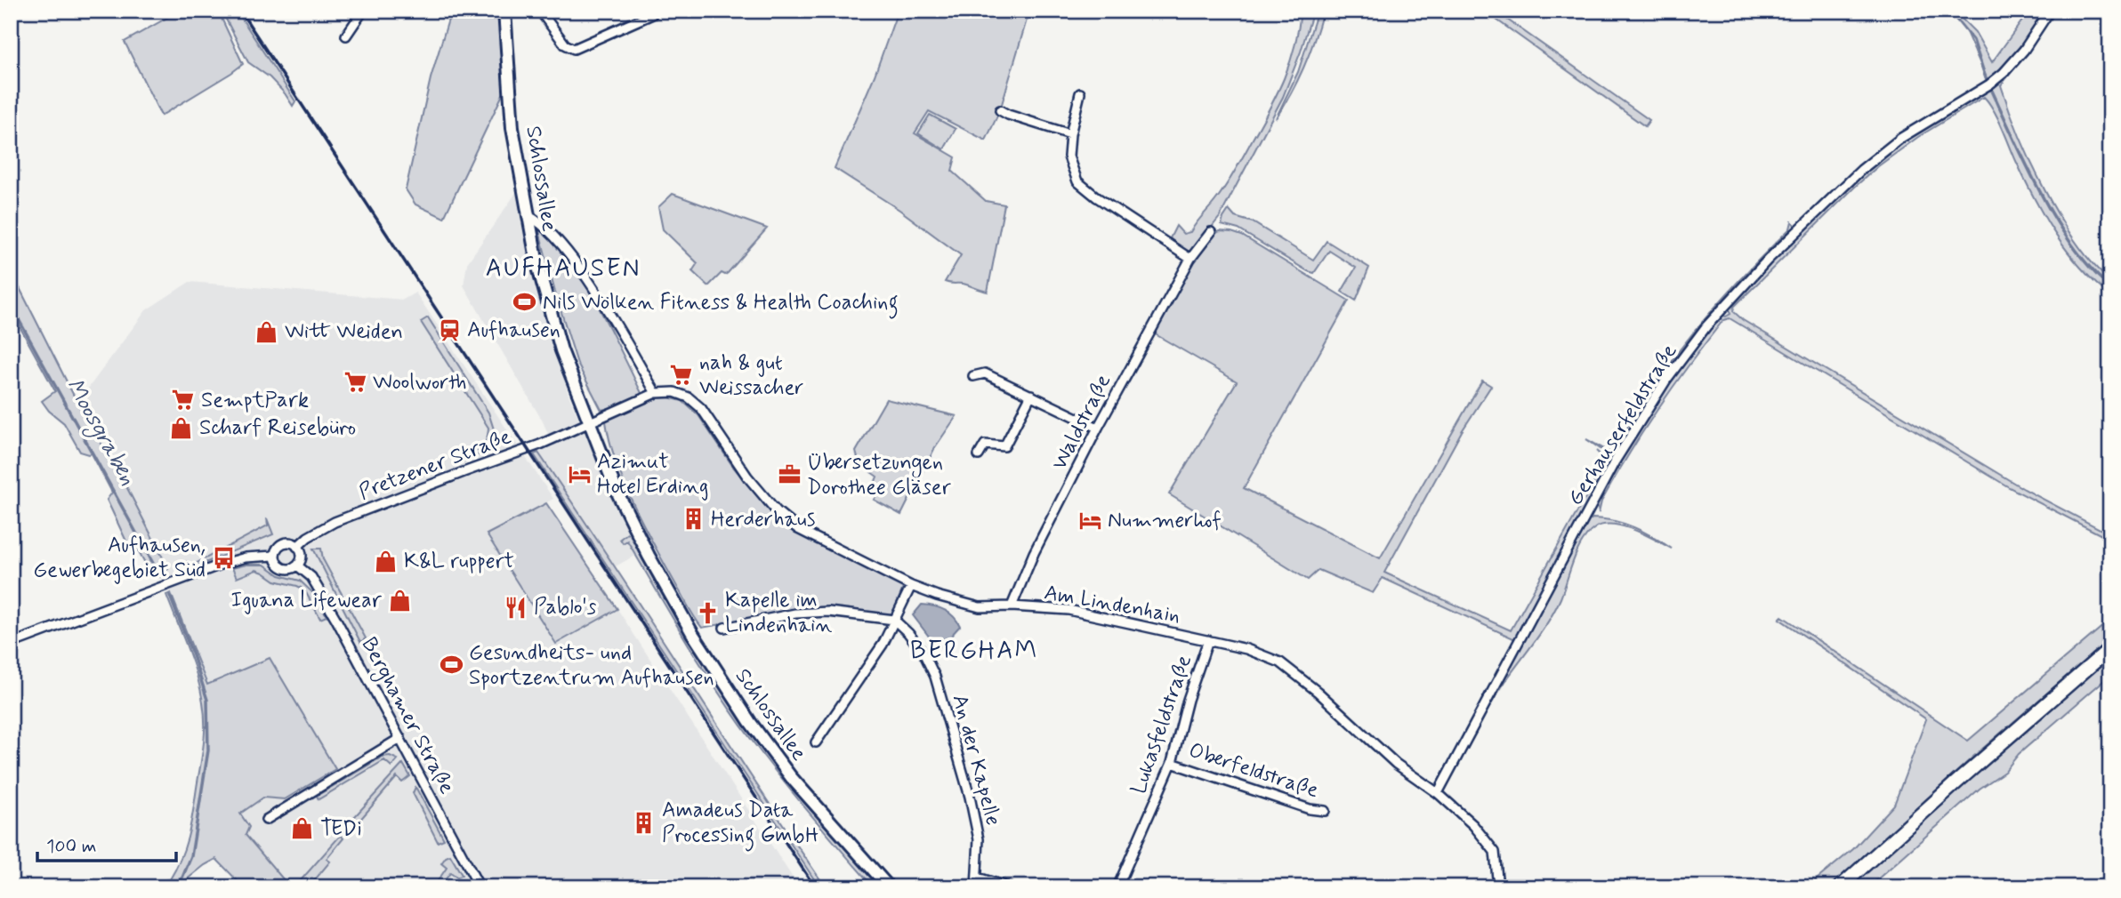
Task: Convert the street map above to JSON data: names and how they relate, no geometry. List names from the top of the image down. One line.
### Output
{"streets":{"main road":["Schlossallee"],"street":["Waldstraße","Gerhauserfeldstraße","Pretzener Straße","Am Lindenhain","Berghamer Straße","Lukasfeldstraße","An der Kapelle","Oberfeldstraße"]},"crossings":[["Schlossallee","Pretzener Straße"],["Waldstraße","Am Lindenhain"],["Gerhauserfeldstraße","Am Lindenhain"],["Pretzener Straße","Berghamer Straße"],["Am Lindenhain","Lukasfeldstraße"],["Lukasfeldstraße","Oberfeldstraße"]],"districts":["AUFHAUSEN","BERGHAM"],"water":["Moosgraben"],"places":{"sports":["Nils Wölken Fitness & Health Coaching","Gesundheits- und Sportzentrum Aufhausen"],"station":["Aufhausen"],"shop":["Witt Weiden","Scharf Reisebüro","K&L ruppert","Iguana Lifewear","TEDi"],"supermarket":["nah & gut Weissacher","Woolworth","SemptPark"],"hotel":["Azimut Hotel Erding","Nummerhof"],"office":["Übersetzungen Dorothee Gläser"],"building":["Herderhaus","Amadeus Data Processing GmbH"],"bus stop":["Aufhausen, Gewerbegebiet Süd"],"restaurant":["Pablo's"],"church":["Kapelle im Lindenhain"]},"scale_bar":"100 m"}
